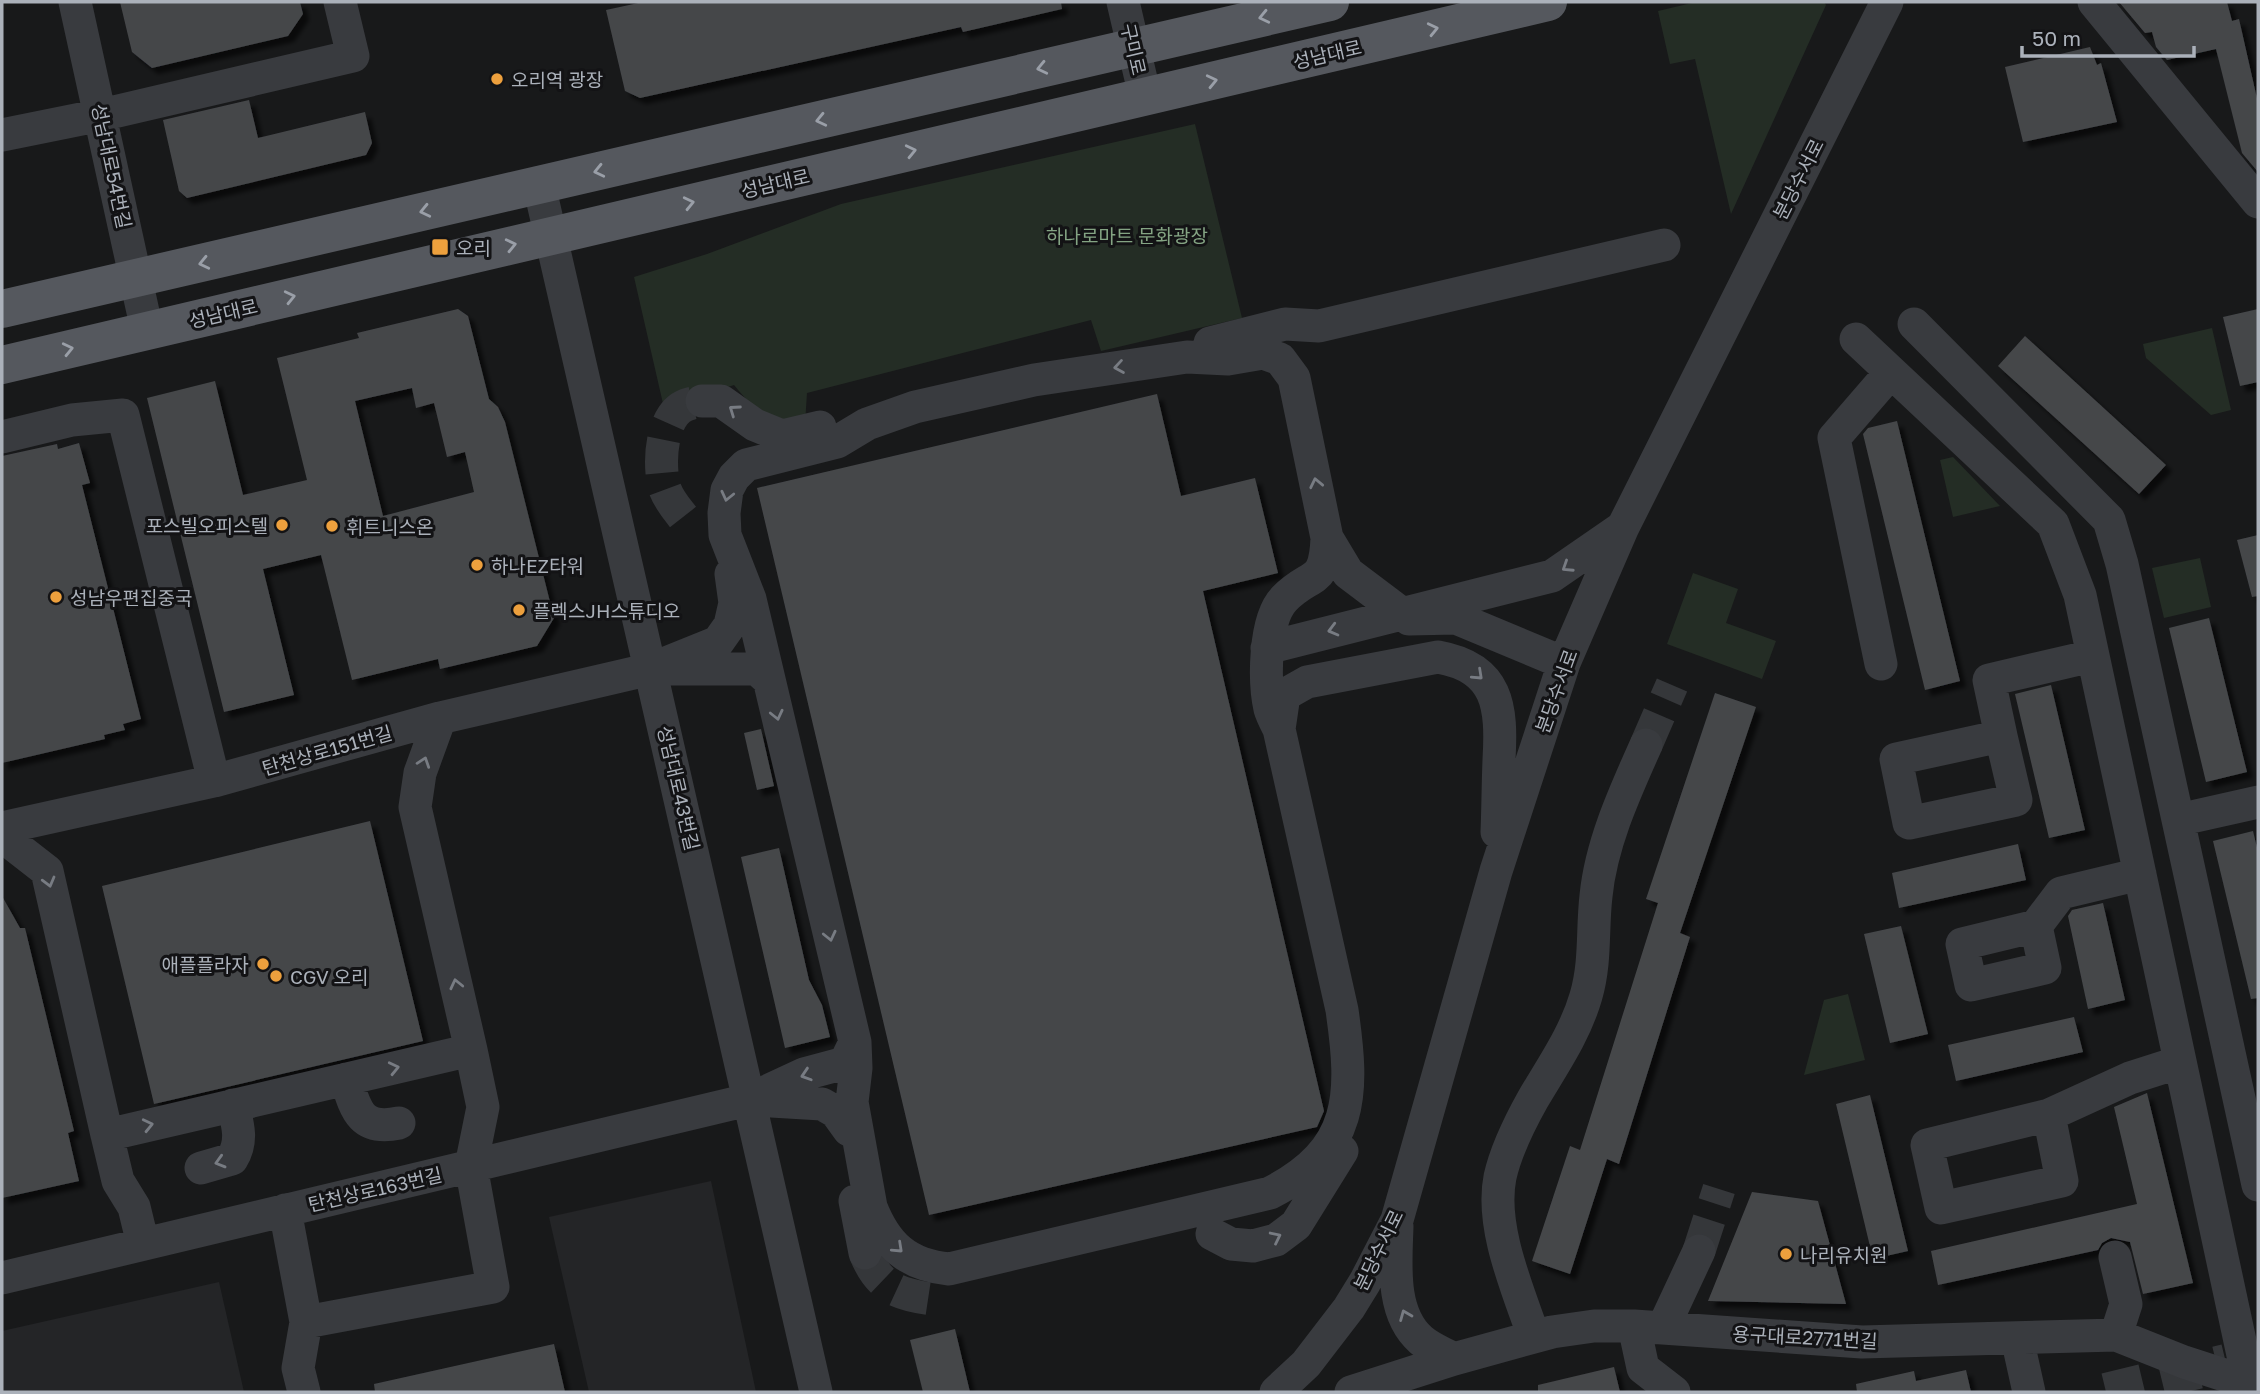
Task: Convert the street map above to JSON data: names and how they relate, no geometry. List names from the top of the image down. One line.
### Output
{"streets":{"main road":["성남대로"],"street":["구미로","성남대로54번길","분당수서로","탄천상로151번길","성남대로43번길","탄천상로163번길","용구대로2771번길"]},"crossings":[["구미로","성남대로"],["성남대로","성남대로54번길"],["성남대로","성남대로43번길"],["탄천상로151번길","성남대로43번길"],["성남대로43번길","탄천상로163번길"]],"parks":["하나로마트 문화광장"],"places":{"other":["오리역 광장","포스빌오피스텔","휘트니스온","하나EZ타워","성남우편집중국","플렉스JH스튜디오","애플플라자","CGV 오리","나리유치원"],"transit":["오리"]},"scale_bar":"50 m"}
